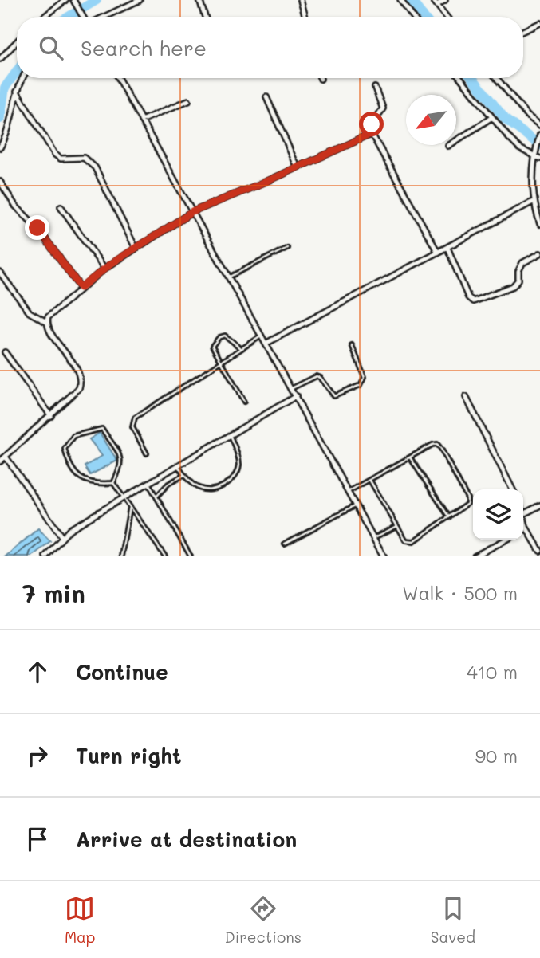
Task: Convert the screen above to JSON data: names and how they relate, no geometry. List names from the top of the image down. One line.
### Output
{"north":"bottom left","page":{"search":"Search here","heading":["7 min","Walk · 500 m"],"list":[["Continue","410 m"],["Turn right","90 m"],"Arrive at destination"],"nav":["Map","Directions","Saved"]}}
